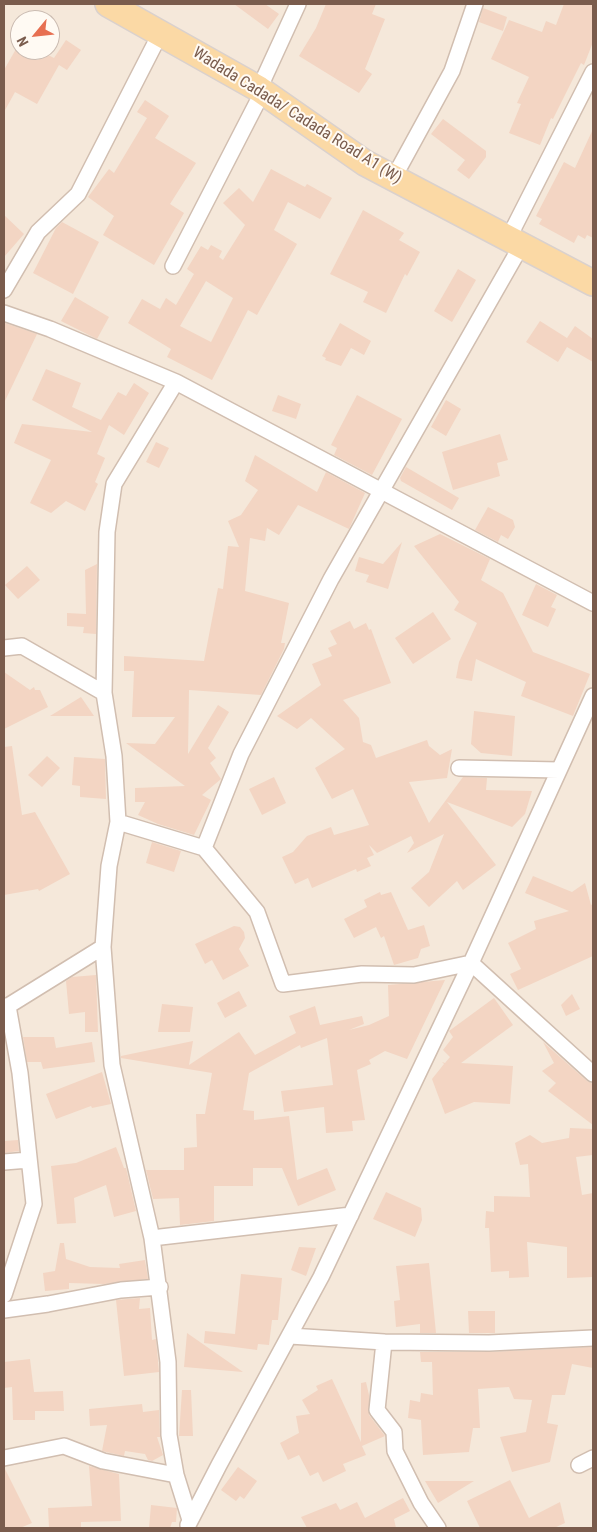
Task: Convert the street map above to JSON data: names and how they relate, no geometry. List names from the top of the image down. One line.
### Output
{"streets":{"main road":["Wadada Cadada/ Cadada Road A1 (W)"]},"north":"bottom left"}
